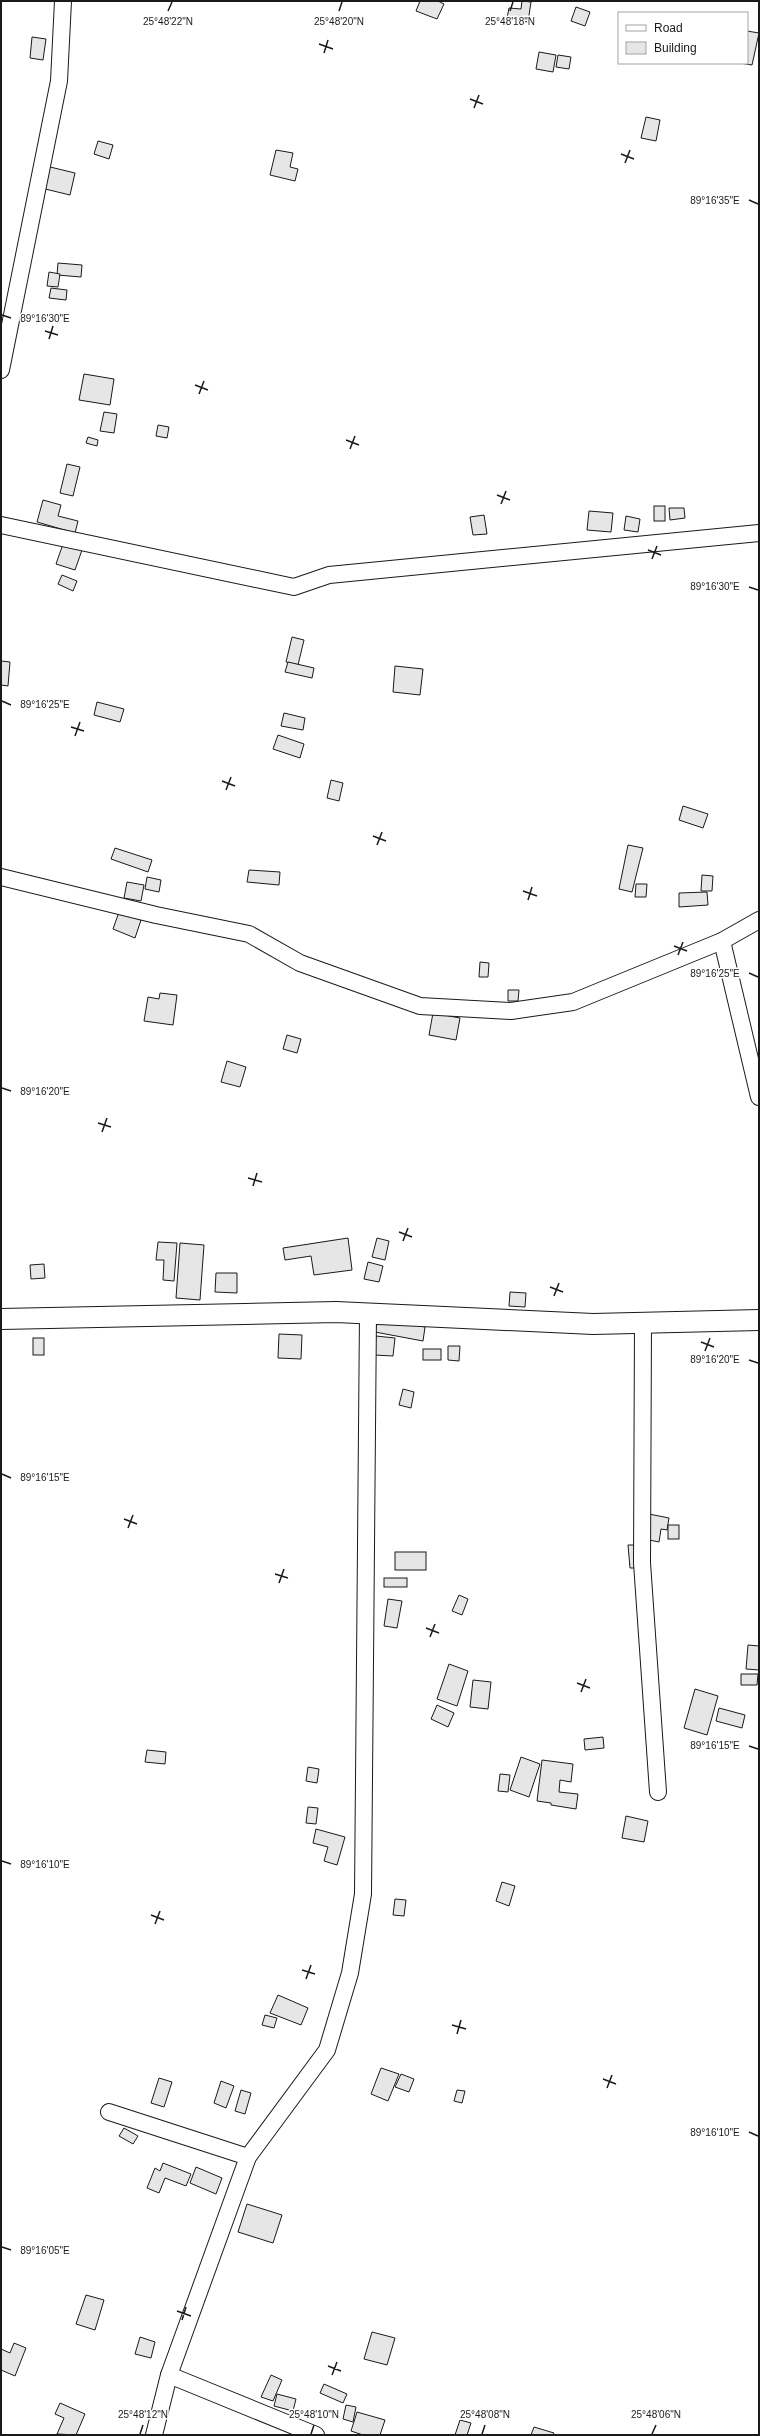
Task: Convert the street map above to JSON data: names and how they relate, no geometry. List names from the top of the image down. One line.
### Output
{"legend":["Road","Building"],"coordinates":["25°48'22\"N","25°48'20\"N","25°48'18\"N","89°16'35\"E","89°16'30\"E","89°16'25\"E","89°16'20\"E","89°16'15\"E","89°16'10\"E","89°16'05\"E","25°48'12\"N","25°48'10\"N","25°48'08\"N","25°48'06\"N"]}
